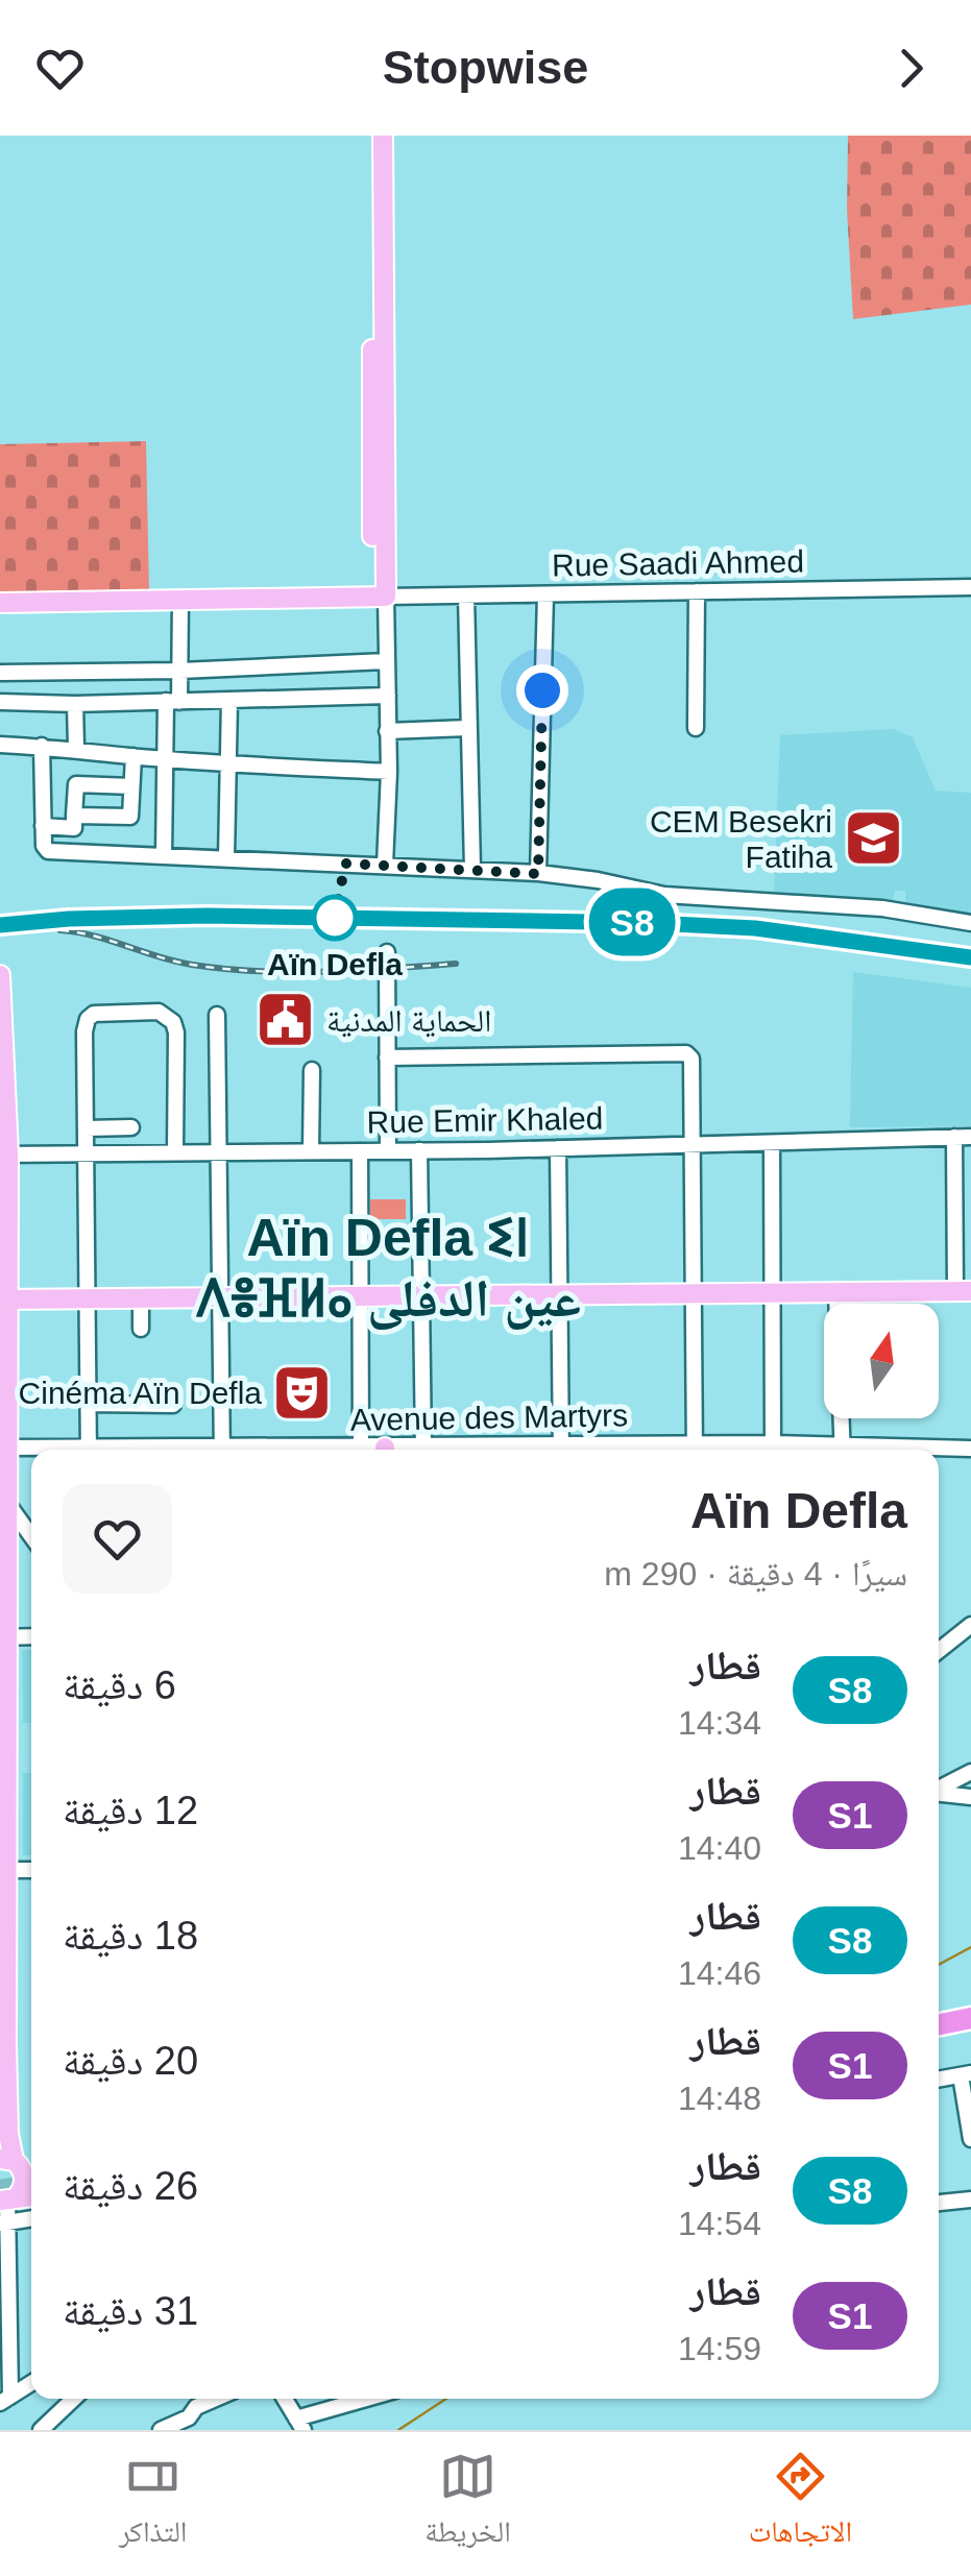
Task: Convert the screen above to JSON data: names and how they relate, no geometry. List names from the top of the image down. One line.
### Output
{"streets":{"street":["Rue Saadi Ahmed","Rue Emir Khaled","Avenue des Martyrs"]},"districts":["Aïn Defla ⵉⵏ ⴷⴻⴼⵍⴰ عين الدفلى"],"places":{"school or university":["CEM Besekri Fatiha"],"other":["Aïn Defla"],"public building":["الحماية المدنية"],"theatre":["Cinéma Aïn Defla"]},"north":"top","page":{"header":"Stopwise","on_map":"S8","heading":["Aïn Defla","سيرًا · 4 دقيقة · 290 m"],"list":[{"mark":"S8","name":"قطار","note":"14:34","value":"6 دقيقة"},{"mark":"S1","name":"قطار","note":"14:40","value":"12 دقيقة"},{"mark":"S8","name":"قطار","note":"14:46","value":"18 دقيقة"},{"mark":"S1","name":"قطار","note":"14:48","value":"20 دقيقة"},{"mark":"S8","name":"قطار","note":"14:54","value":"26 دقيقة"},{"mark":"S1","name":"قطار","note":"14:59","value":"31 دقيقة"}],"tabs":["الاتجاهات","الخريطة","التذاكر"]}}
